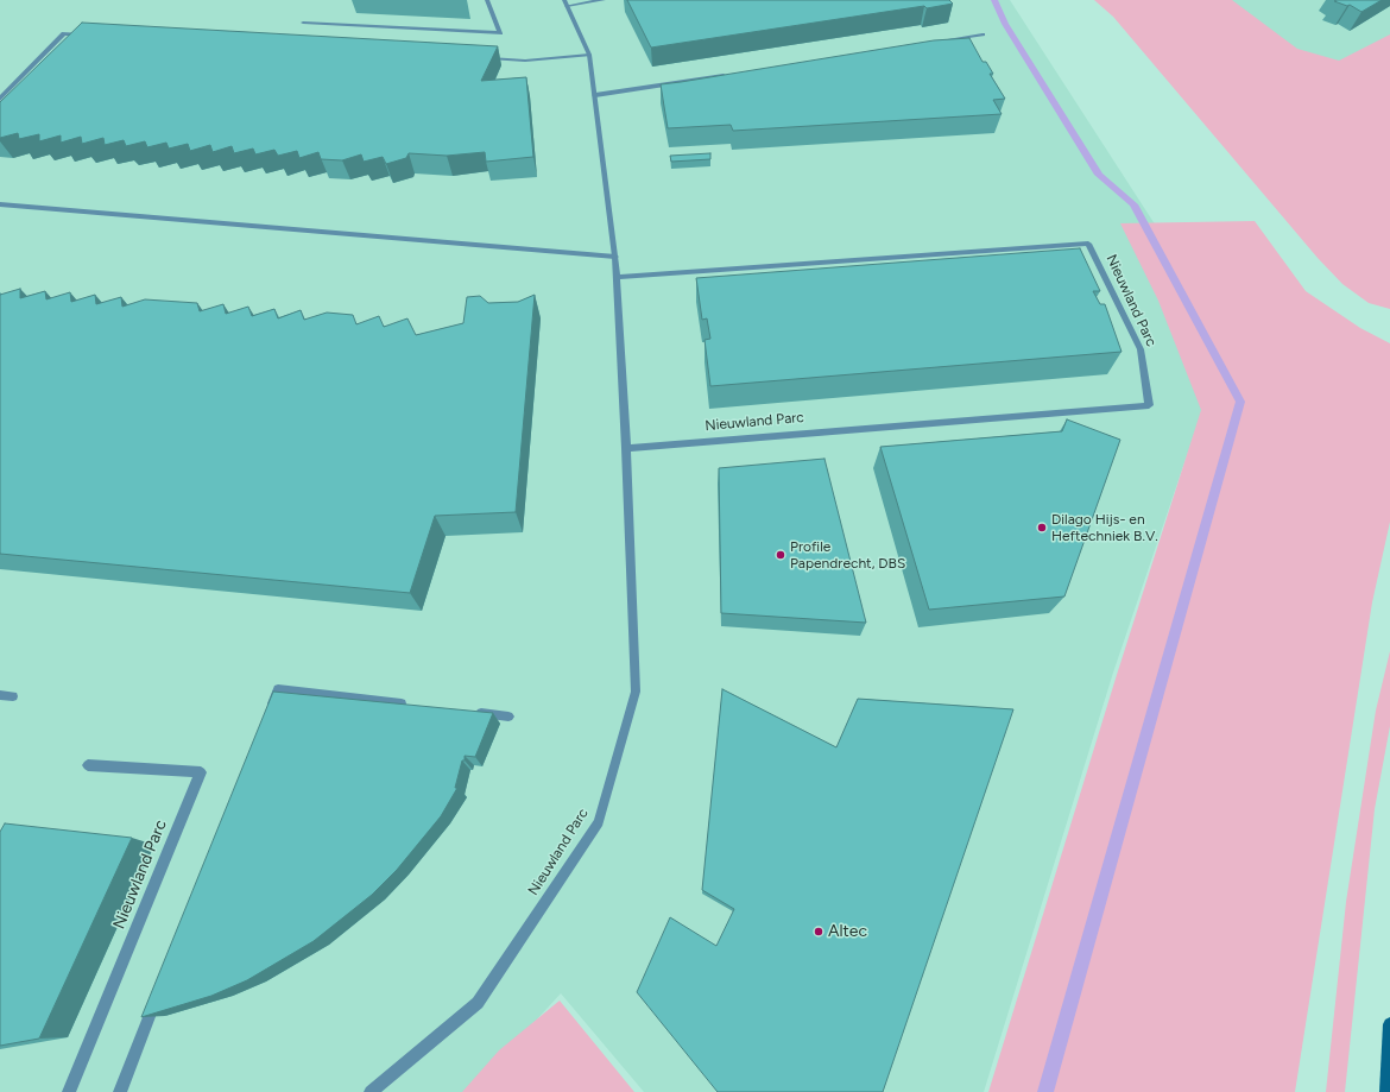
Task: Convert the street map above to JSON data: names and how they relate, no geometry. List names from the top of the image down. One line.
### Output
{"streets":{"street":["Nieuwland Parc"]},"places":["Dilago Hijs- en Heftechniek B.V.","Profile Papendrecht, DBS","Altec"]}
